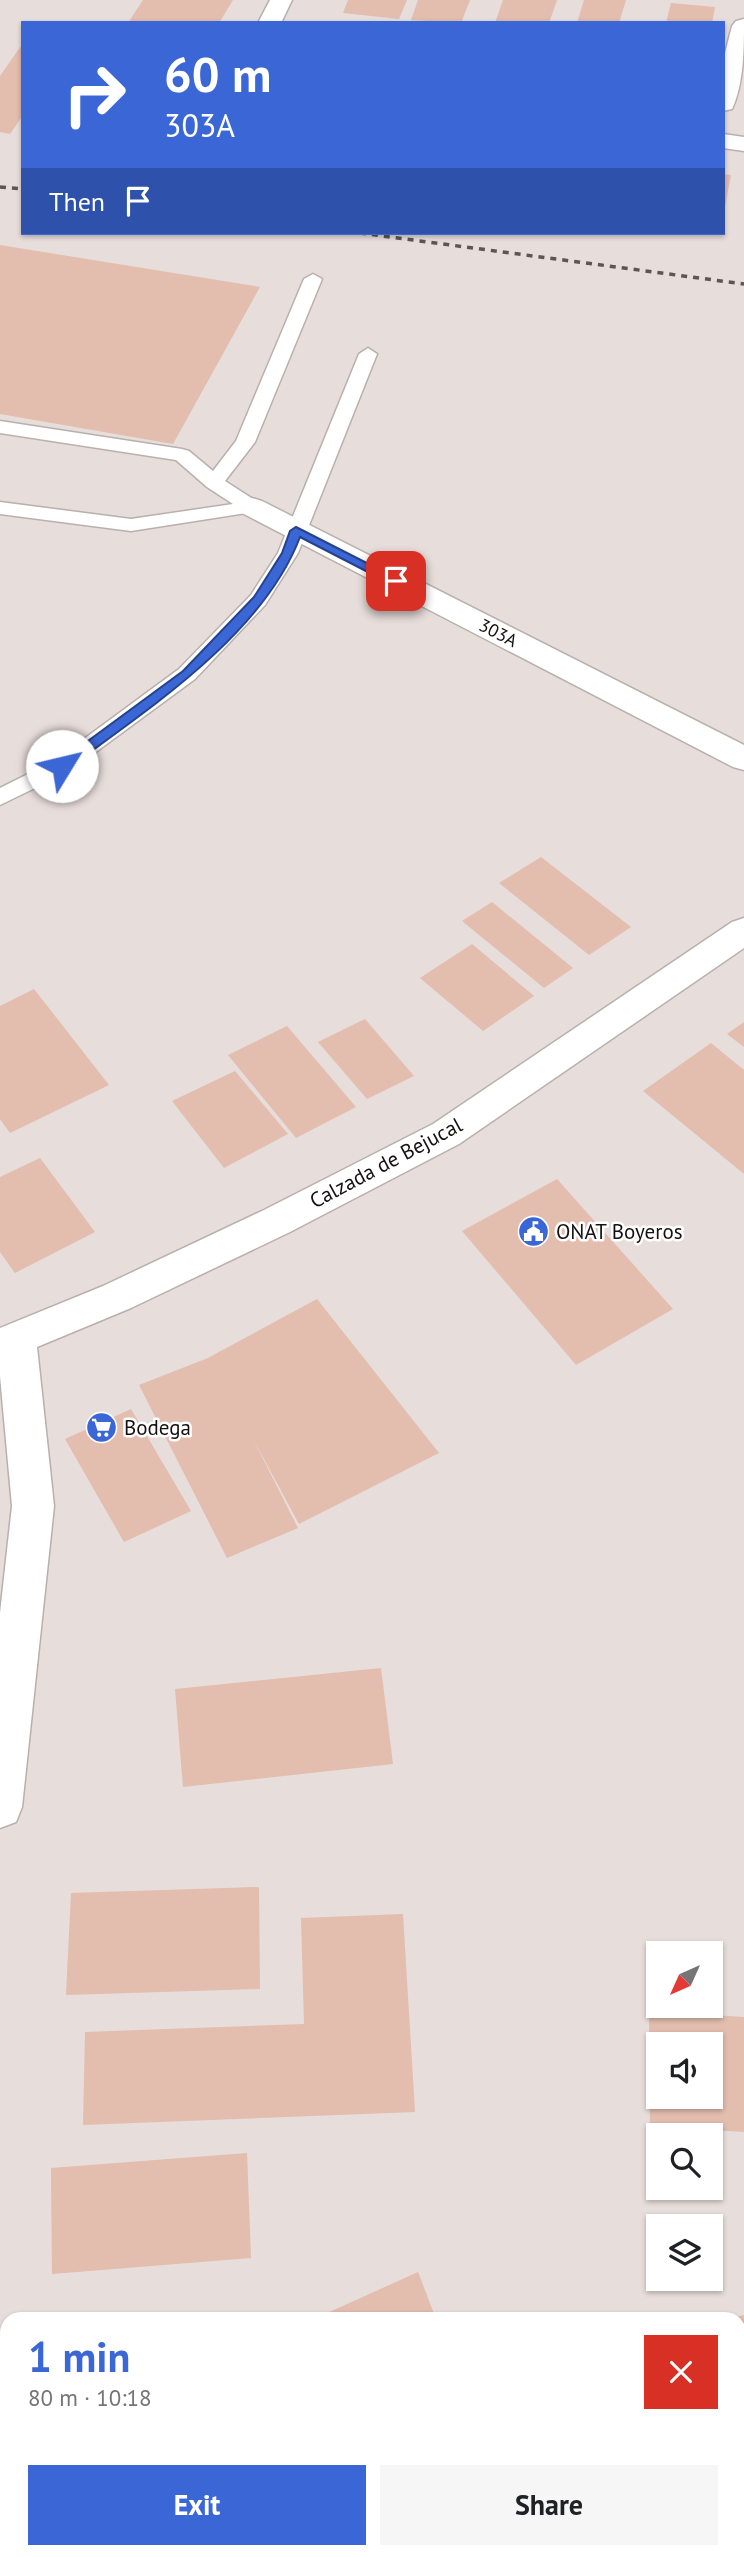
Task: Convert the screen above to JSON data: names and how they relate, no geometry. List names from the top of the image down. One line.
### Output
{"streets":{"street":["303A","Calzada de Bejucal"]},"places":{"public building":["ONAT Boyeros"],"supermarket":["Bodega"]},"north":"bottom left","page":{"turn":["60 m","303A"],"then":"Then","heading":["1 min","80 m · 10:18"],"buttons":["Exit","Share"]}}
